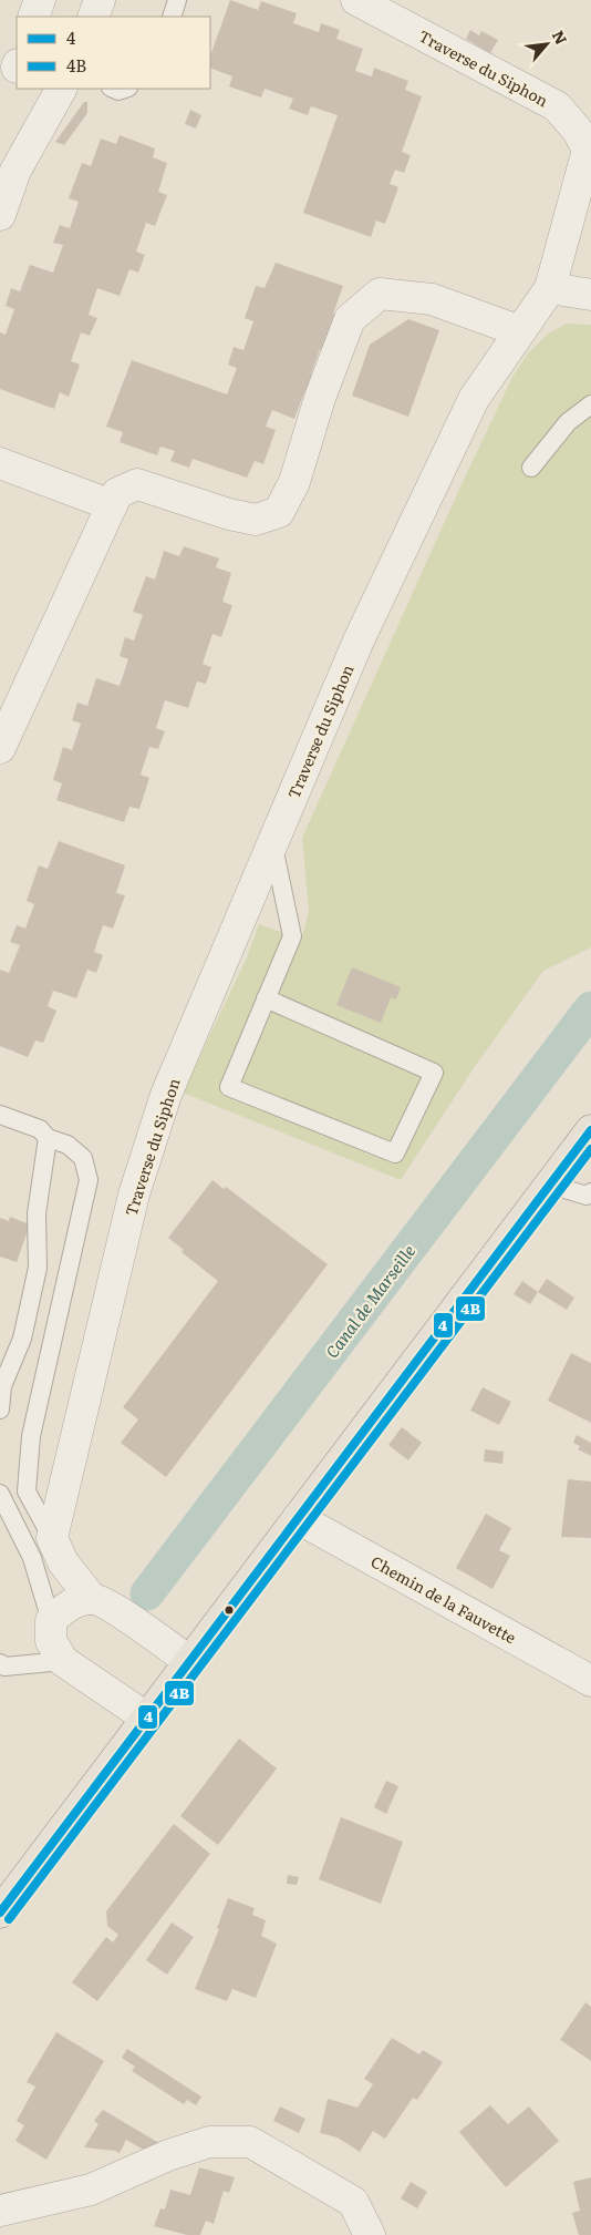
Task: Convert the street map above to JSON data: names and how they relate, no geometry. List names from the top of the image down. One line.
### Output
{"streets":{"street":["Traverse du Siphon","Chemin de la Fauvette"]},"water":["Canal de Marseille"],"lines":["transit line 4","transit line 4B"],"legend":["4","4B"],"north":"top right"}
